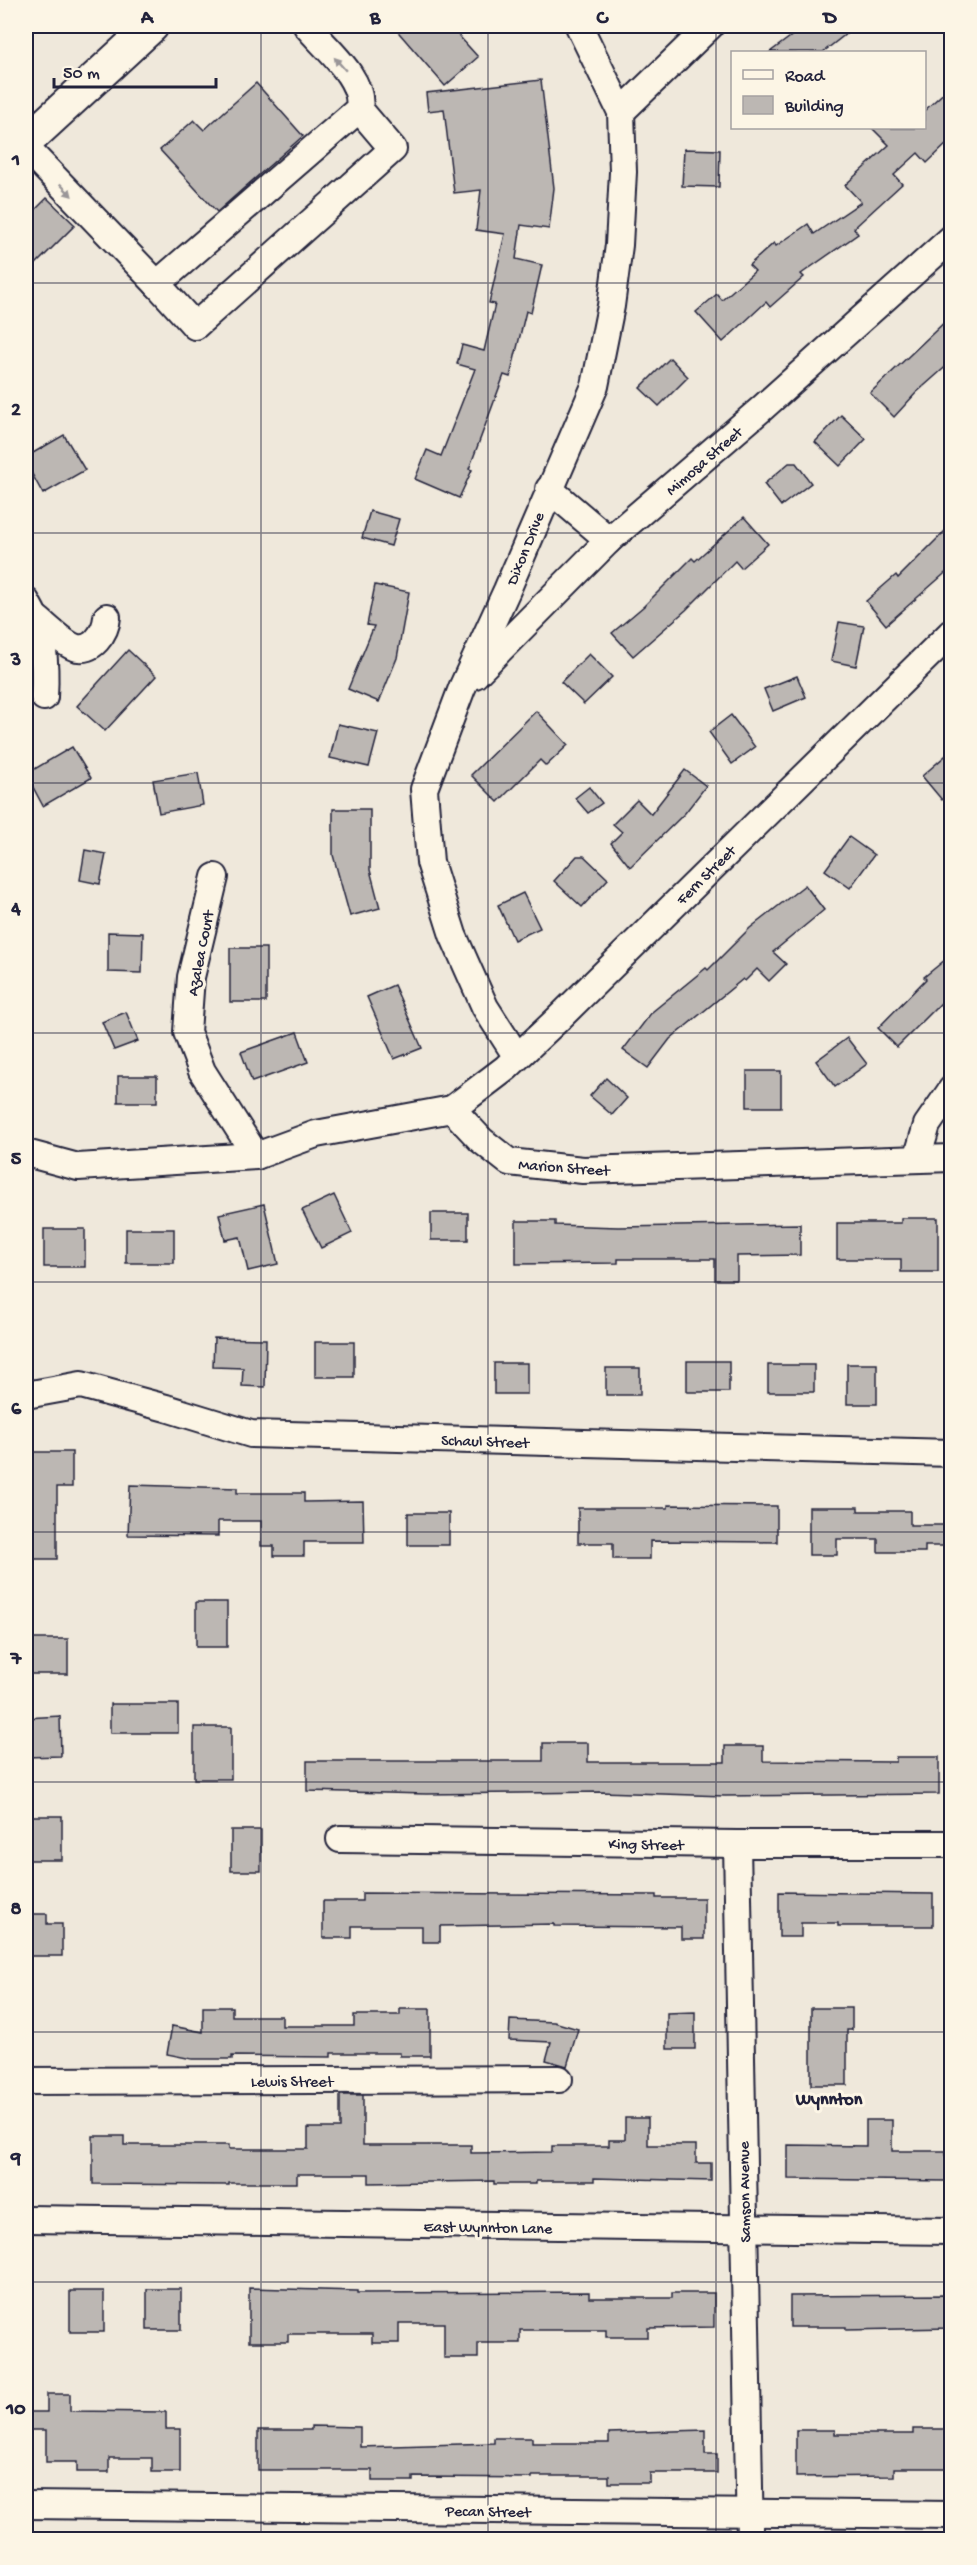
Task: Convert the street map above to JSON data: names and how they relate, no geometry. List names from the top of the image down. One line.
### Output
{"streets":{"street":["Mimosa Street","Dixon Drive","Fern Street","Azalea Court","Marion Street","Schaul Street","King Street","Lewis Street","Samson Avenue","East Wynnton Lane","Pecan Street"]},"crossings":[["Mimosa Street","Dixon Drive"],["Dixon Drive","Fern Street"],["Fern Street","Marion Street"],["King Street","Samson Avenue"],["Samson Avenue","East Wynnton Lane"],["Samson Avenue","Pecan Street"]],"districts":["Wynnton"],"legend":["Road","Building"],"scale_bar":"50 m","grid":{"columns":["A","B","C","D"],"rows":["1","2","3","4","5","6","7","8","9","10"]}}
